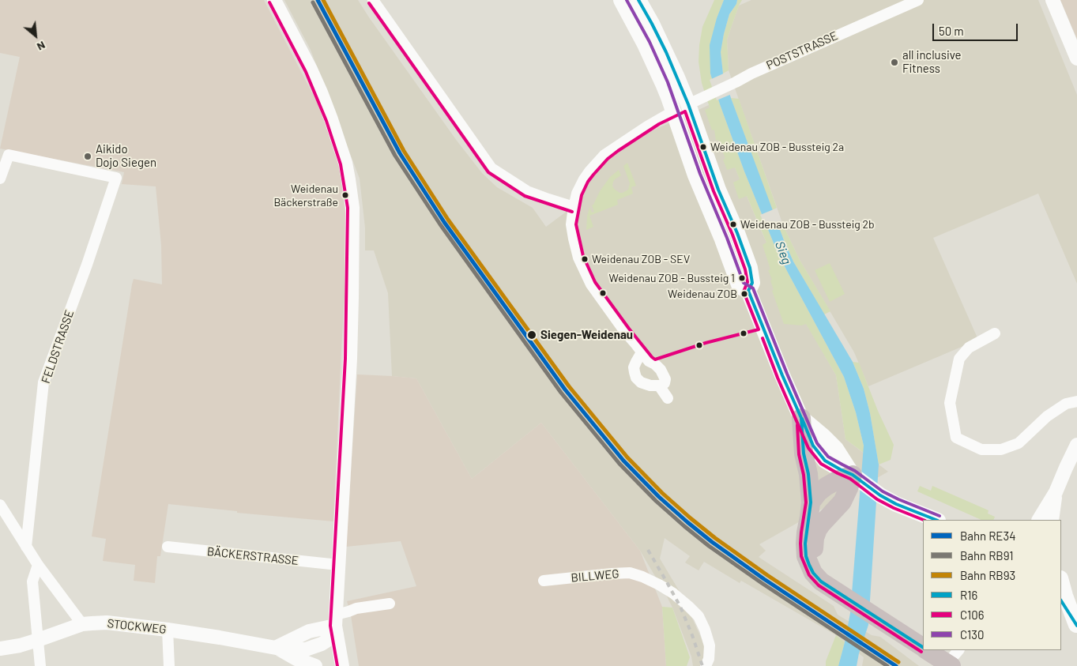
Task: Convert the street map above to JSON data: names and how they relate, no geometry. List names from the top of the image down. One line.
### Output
{"streets":{"street":["POSTSTRASSE","FELDSTRASSE","BÄCKERSTRASSE","BILLWEG","STOCKWEG"]},"water":["Sieg"],"places":["all inclusive Fitness","Weidenau ZOB - Bussteig 2a","Aikido Dojo Siegen","Weidenau Bäckerstraße","Weidenau ZOB - Bussteig 2b","Weidenau ZOB - SEV","Weidenau ZOB - Bussteig 1","Weidenau ZOB","Siegen-Weidenau"],"lines":["rail line RE34","rail line RB93","transit line R16","transit line C130","rail line RB91","transit line C106"],"legend":["Bahn RE34","Bahn RB91","Bahn RB93","R16","C106","C130"],"scale_bar":"50 m","north":"bottom right"}
